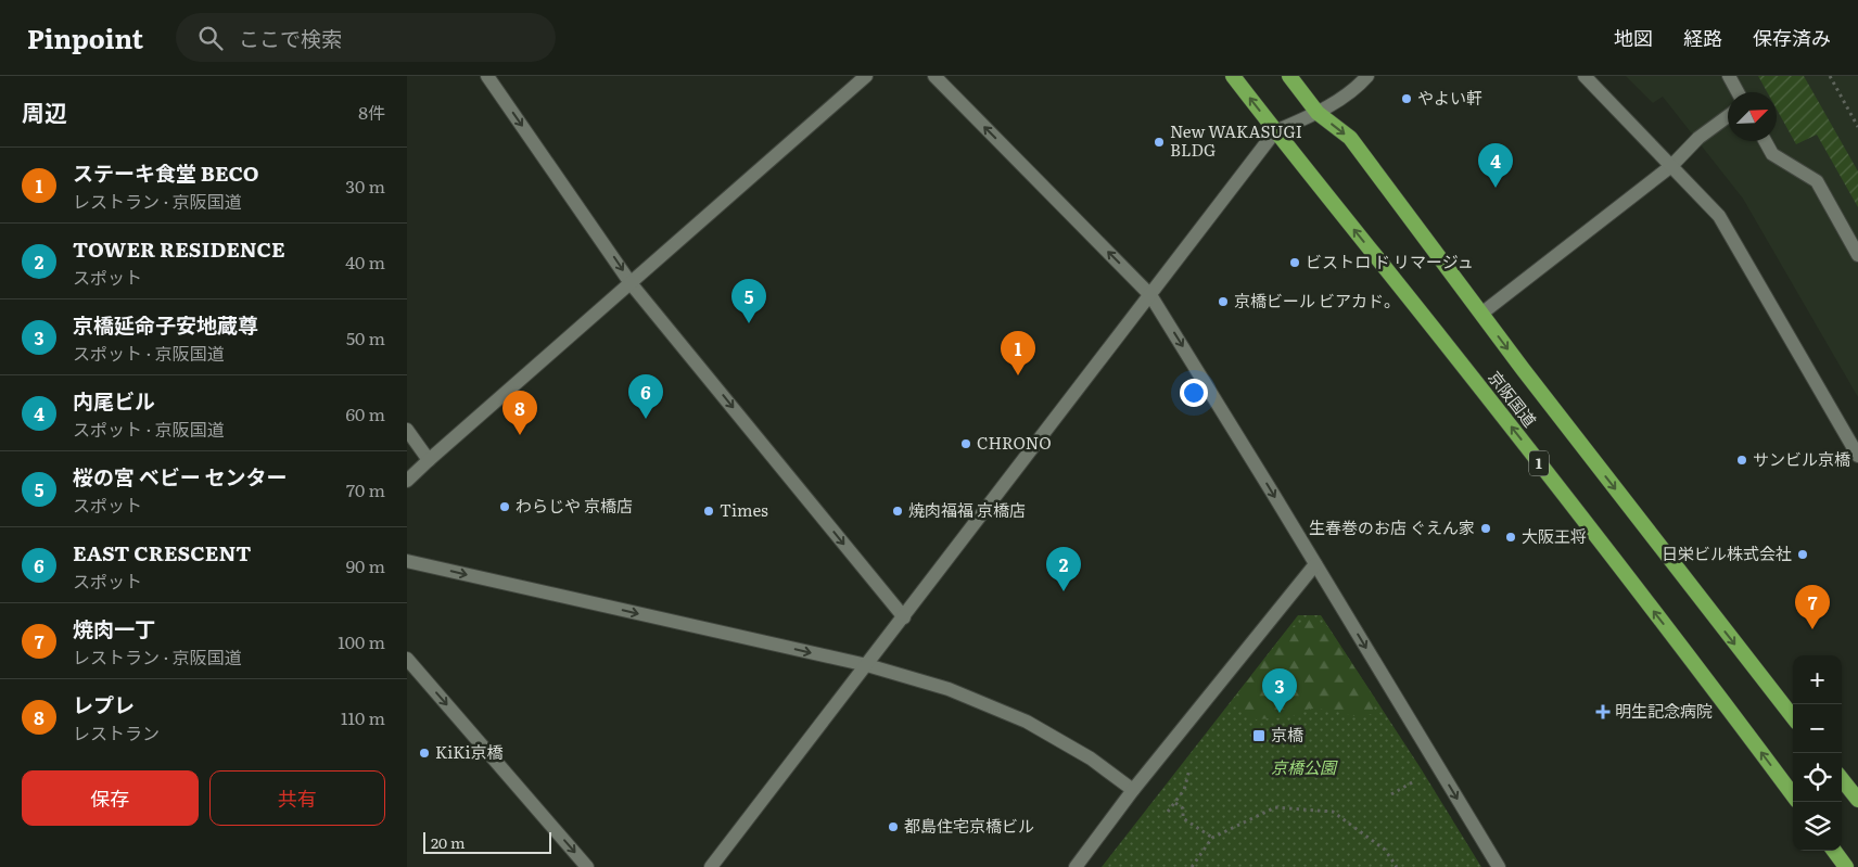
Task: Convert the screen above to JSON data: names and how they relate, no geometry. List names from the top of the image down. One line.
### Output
{"streets":{"highway":["京阪国道","1"]},"parks":["京橋公園"],"places":{"other":["やよい軒","New WAKASUGI BLDG","ビストロ ド リマージュ","京橋ビール ビアカド。","CHRONO","サンビル京橋","わらじや 京橋店","Times","焼肉福福 京橋店","生春巻のお店 ぐえん家","大阪王将","日栄ビル株式会社","KiKi京橋","都島住宅京橋ビル"],"health":["明生記念病院"],"transit":["京橋"]},"scale_bar":"20 m","north":"top right","page":{"header":"Pinpoint","search":"ここで検索","nav":["地図","経路","保存済み"],"heading":["周辺","8件"],"pins":["4","5","1","6","8","2","7","3"],"list":[{"mark":"1","name":"ステーキ食堂 BECO","note":"レストラン · 京阪国道","value":"30 m"},{"mark":"2","name":"TOWER RESIDENCE","note":"スポット","value":"40 m"},{"mark":"3","name":"京橋延命子安地蔵尊","note":"スポット · 京阪国道","value":"50 m"},{"mark":"4","name":"内尾ビル","note":"スポット · 京阪国道","value":"60 m"},{"mark":"5","name":"桜の宮 ベビー センター","note":"スポット","value":"70 m"},{"mark":"6","name":"EAST CRESCENT","note":"スポット","value":"90 m"},{"mark":"7","name":"焼肉一丁","note":"レストラン · 京阪国道","value":"100 m"},{"mark":"8","name":"レプレ","note":"レストラン","value":"110 m"}],"map_buttons":["+","−"],"buttons":["保存","共有"],"scale":"20 m"}}
